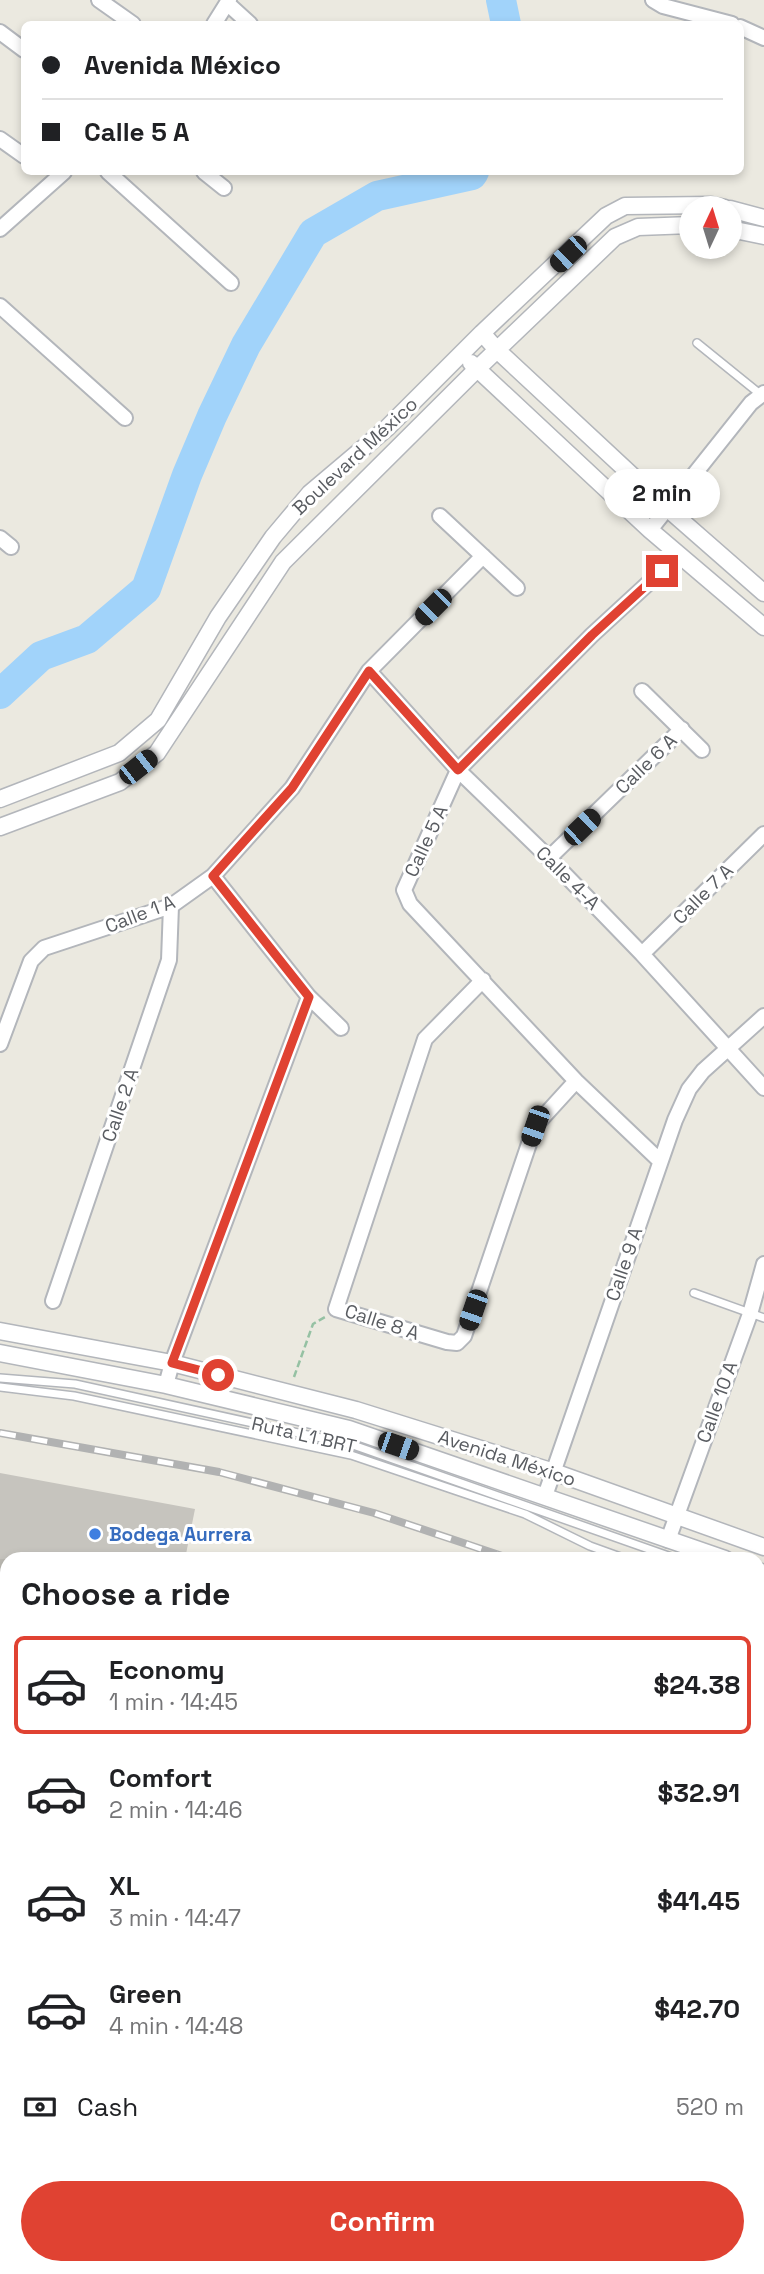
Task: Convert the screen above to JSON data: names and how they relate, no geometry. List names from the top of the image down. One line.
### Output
{"streets":{"street":["Boulevard México","Calle 6 A","Calle 5 A","Calle 4-A","Calle 7 A","Calle 1 A","Calle 2 A","Calle 9 A","Calle 8 A","Calle 10 A","Avenida México"],"lane":["Ruta L1 BRT"]},"crossings":[["Calle 6 A","Calle 4-A"],["Calle 5 A","Calle 4-A"],["Calle 5 A","Calle 9 A"],["Calle 5 A","Calle 8 A"],["Calle 4-A","Calle 7 A"],["Calle 4-A","Calle 1 A"],["Calle 4-A","Calle 9 A"],["Calle 1 A","Calle 2 A"],["Calle 9 A","Avenida México"],["Calle 10 A","Avenida México"]],"places":["Bodega Aurrera"],"north":"top","page":{"banner":["Avenida México","Calle 5 A"],"bubble":"2 min","heading":"Choose a ride","list":[{"name":"Economy","note":"1 min · 14:45","value":"$24.38"},{"name":"Comfort","note":"2 min · 14:46","value":"$32.91"},{"name":"XL","note":"3 min · 14:47","value":"$41.45"},{"name":"Green","note":"4 min · 14:48","value":"$42.70"}],"pay":["Cash","520 m"],"buttons":"Confirm"}}
